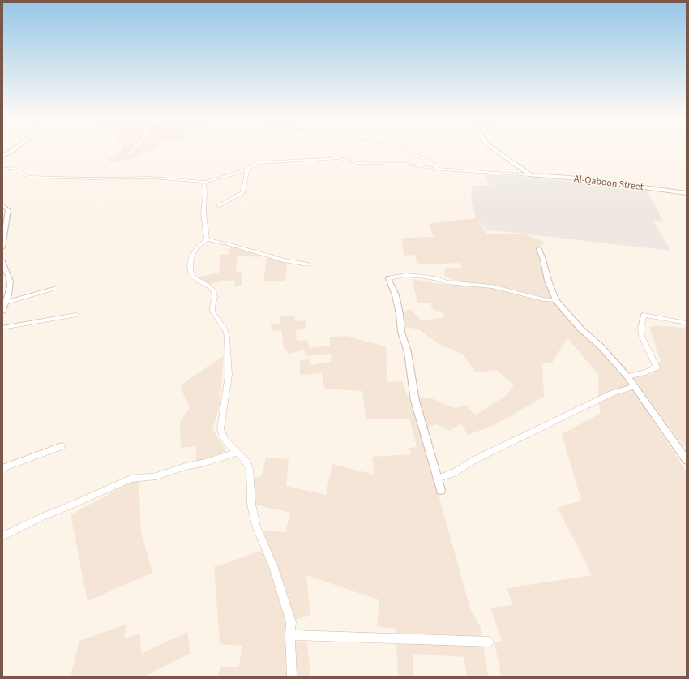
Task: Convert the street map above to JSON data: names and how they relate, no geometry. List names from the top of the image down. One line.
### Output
{"streets":{"main road":["Al-Qaboon Street"]}}
